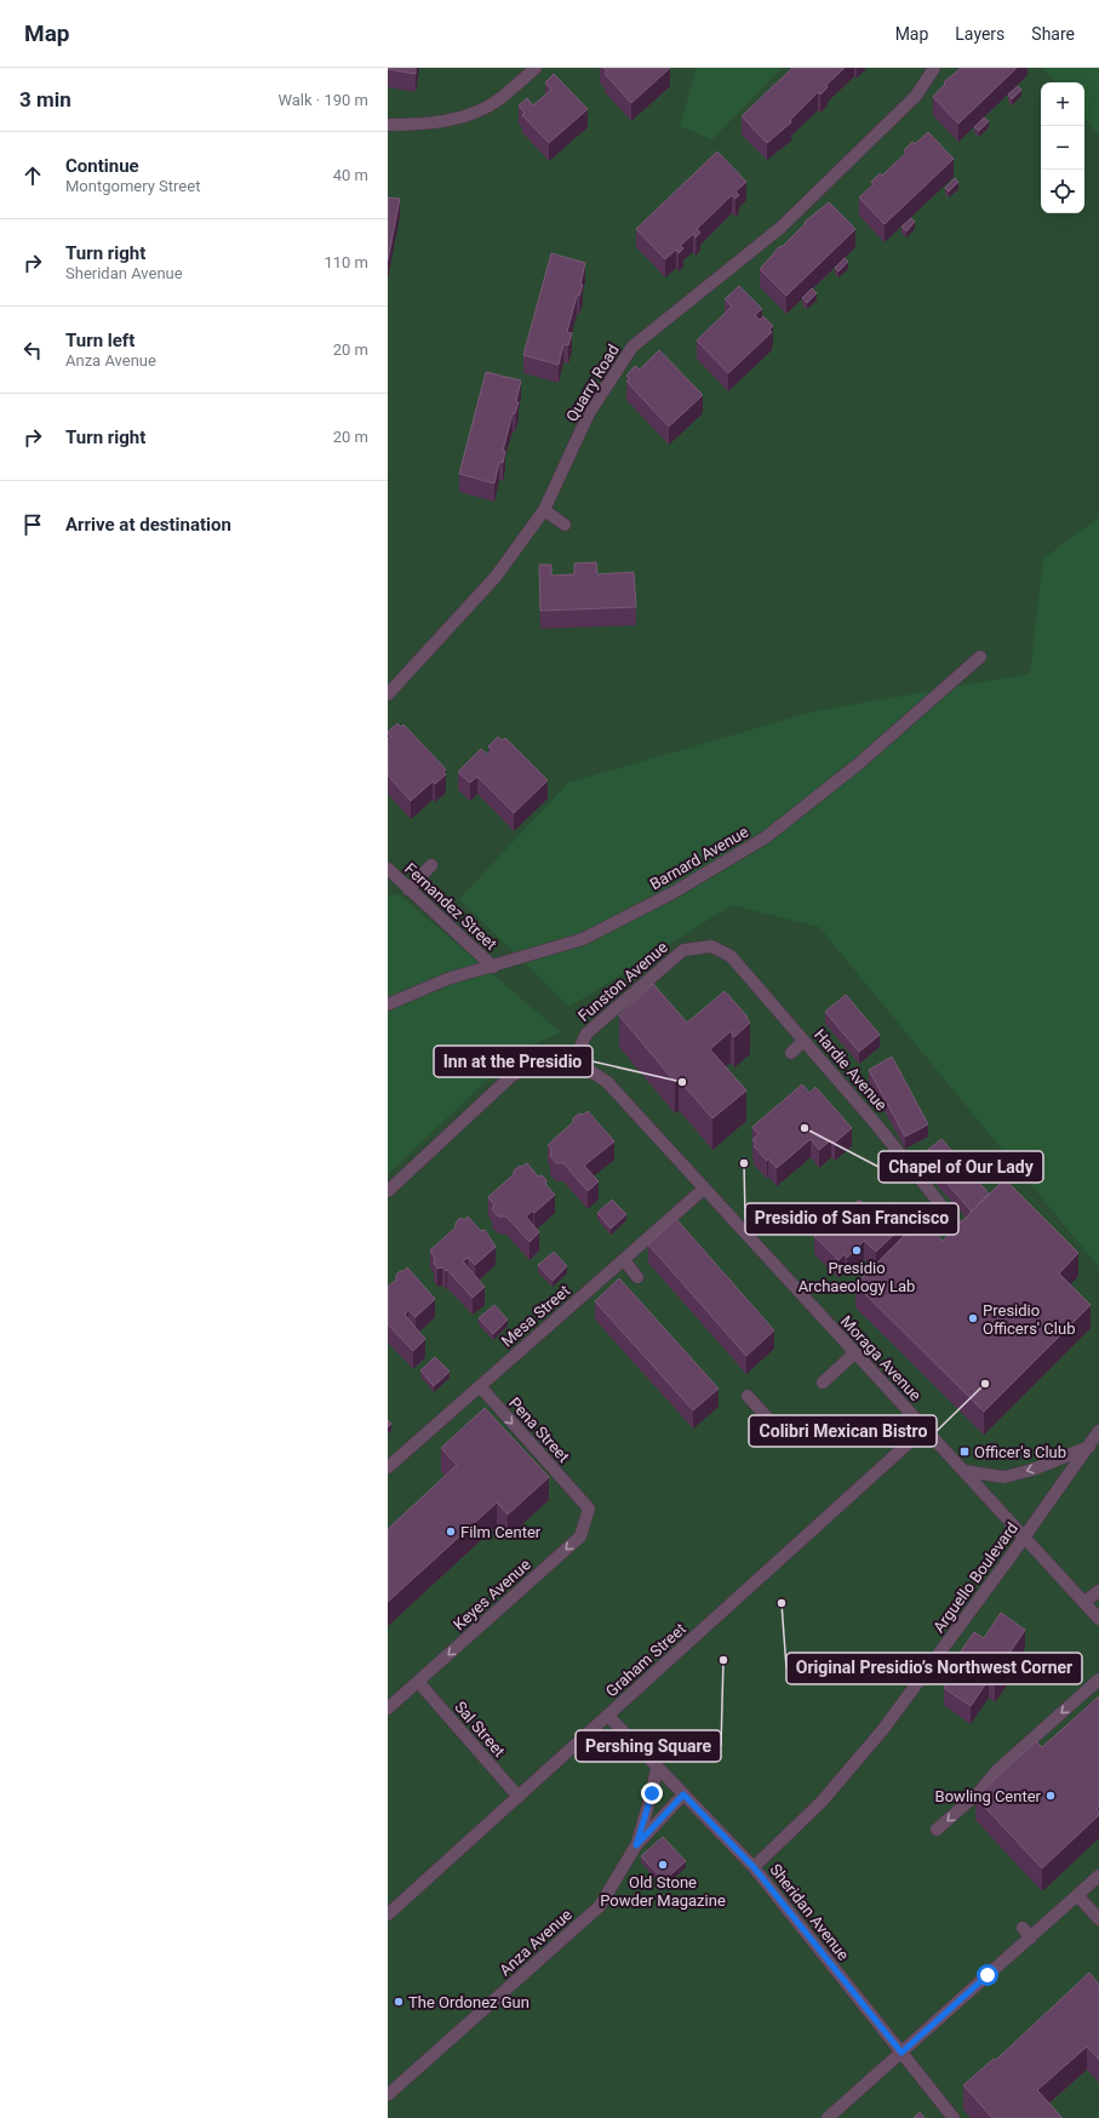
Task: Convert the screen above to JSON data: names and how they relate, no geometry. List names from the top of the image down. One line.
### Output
{"streets":{"street":["Quarry Road","Barnard Avenue","Fernandez Street","Funston Avenue","Hardie Avenue","Mesa Street","Moraga Avenue","Pena Street","Arguello Boulevard","Keyes Avenue","Graham Street","Sal Street","Sheridan Avenue","Anza Avenue"]},"crossings":[["Barnard Avenue","Fernandez Street"],["Funston Avenue","Hardie Avenue"],["Funston Avenue","Moraga Avenue"],["Mesa Street","Moraga Avenue"],["Mesa Street","Pena Street"],["Moraga Avenue","Arguello Boulevard"],["Moraga Avenue","Graham Street"],["Pena Street","Keyes Avenue"],["Arguello Boulevard","Sheridan Avenue"],["Keyes Avenue","Sal Street"],["Graham Street","Sal Street"],["Graham Street","Sheridan Avenue"],["Sheridan Avenue","Anza Avenue"]],"one_way":["Pena Street","Keyes Avenue"],"places":{"other":["Inn at the Presidio","Chapel of Our Lady","Presidio of San Francisco","Presidio Archaeology Lab","Presidio Officers' Club","Colibri Mexican Bistro","Film Center","Original Presidio’s Northwest Corner","Pershing Square","Bowling Center","Old Stone Powder Magazine","The Ordonez Gun"],"transit":["Officer's Club"]},"page":{"header":"Map","nav":["Map","Layers","Share"],"heading":["3 min","Walk · 190 m"],"map_buttons":["+","−"],"list":[["Continue","Montgomery Street","40 m"],["Turn right","Sheridan Avenue","110 m"],["Turn left","Anza Avenue","20 m"],["Turn right","20 m"],"Arrive at destination"]}}
